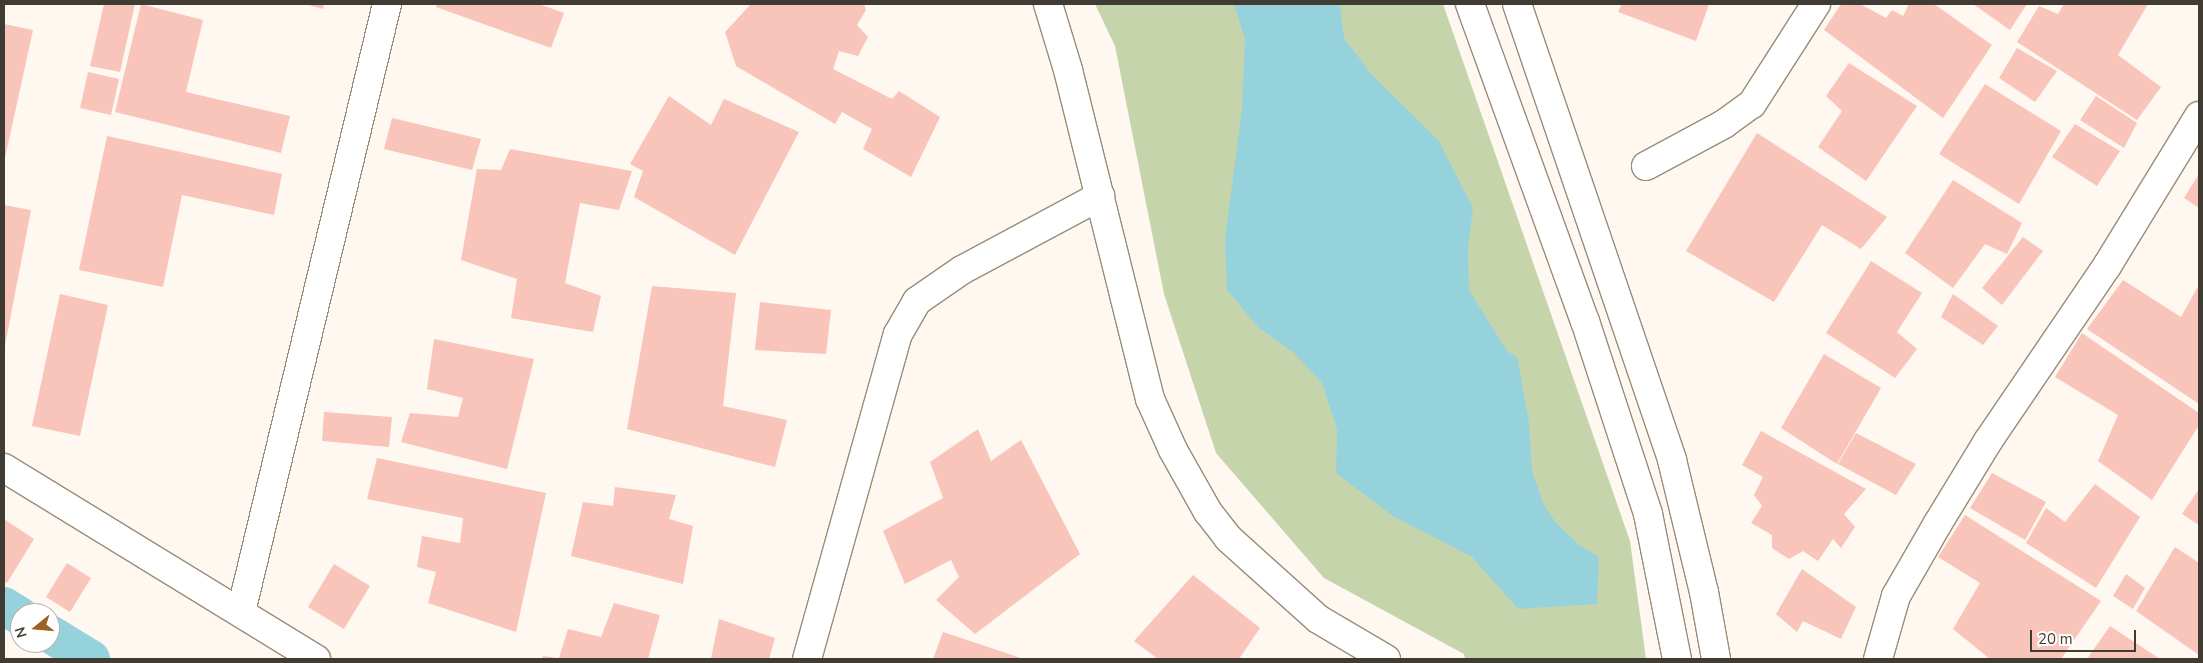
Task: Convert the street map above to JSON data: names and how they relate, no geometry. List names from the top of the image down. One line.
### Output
{"scale_bar":"20 m","north":"left"}
